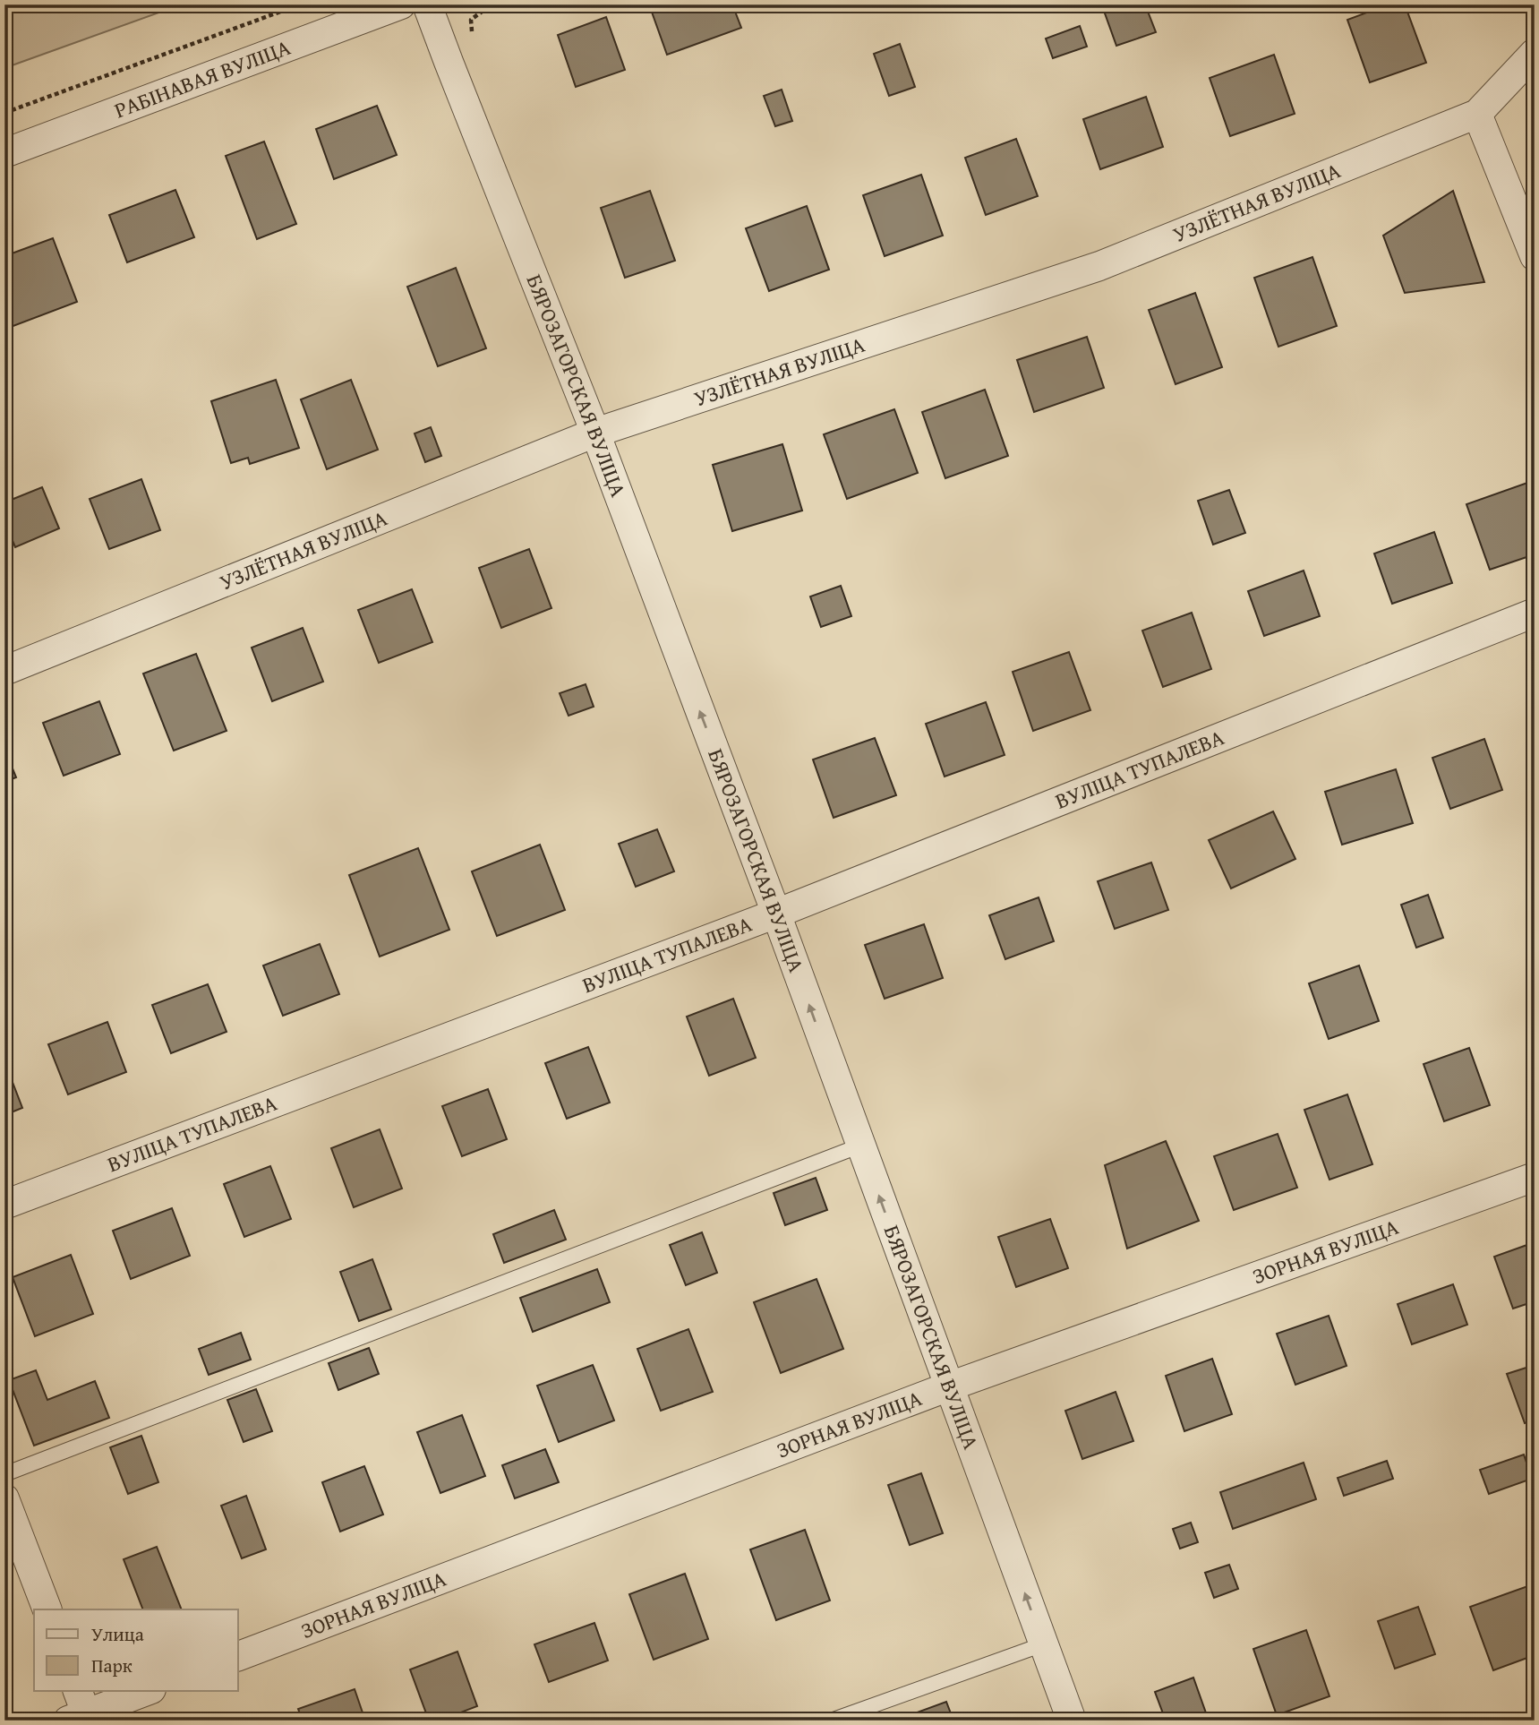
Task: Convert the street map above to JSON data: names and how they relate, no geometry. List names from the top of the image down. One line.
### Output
{"streets":{"street":["РАБІНАВАЯ ВУЛІЦА","УЗЛЁТНАЯ ВУЛІЦА","БЯРОЗАГОРСКАЯ ВУЛІЦА","ВУЛІЦА ТУПАЛЕВА","ЗОРНАЯ ВУЛІЦА"]},"crossings":[["УЗЛЁТНАЯ ВУЛІЦА","БЯРОЗАГОРСКАЯ ВУЛІЦА"],["БЯРОЗАГОРСКАЯ ВУЛІЦА","ВУЛІЦА ТУПАЛЕВА"],["БЯРОЗАГОРСКАЯ ВУЛІЦА","ЗОРНАЯ ВУЛІЦА"]],"one_way":["БЯРОЗАГОРСКАЯ ВУЛІЦА"],"legend":["Улица","Парк"]}
